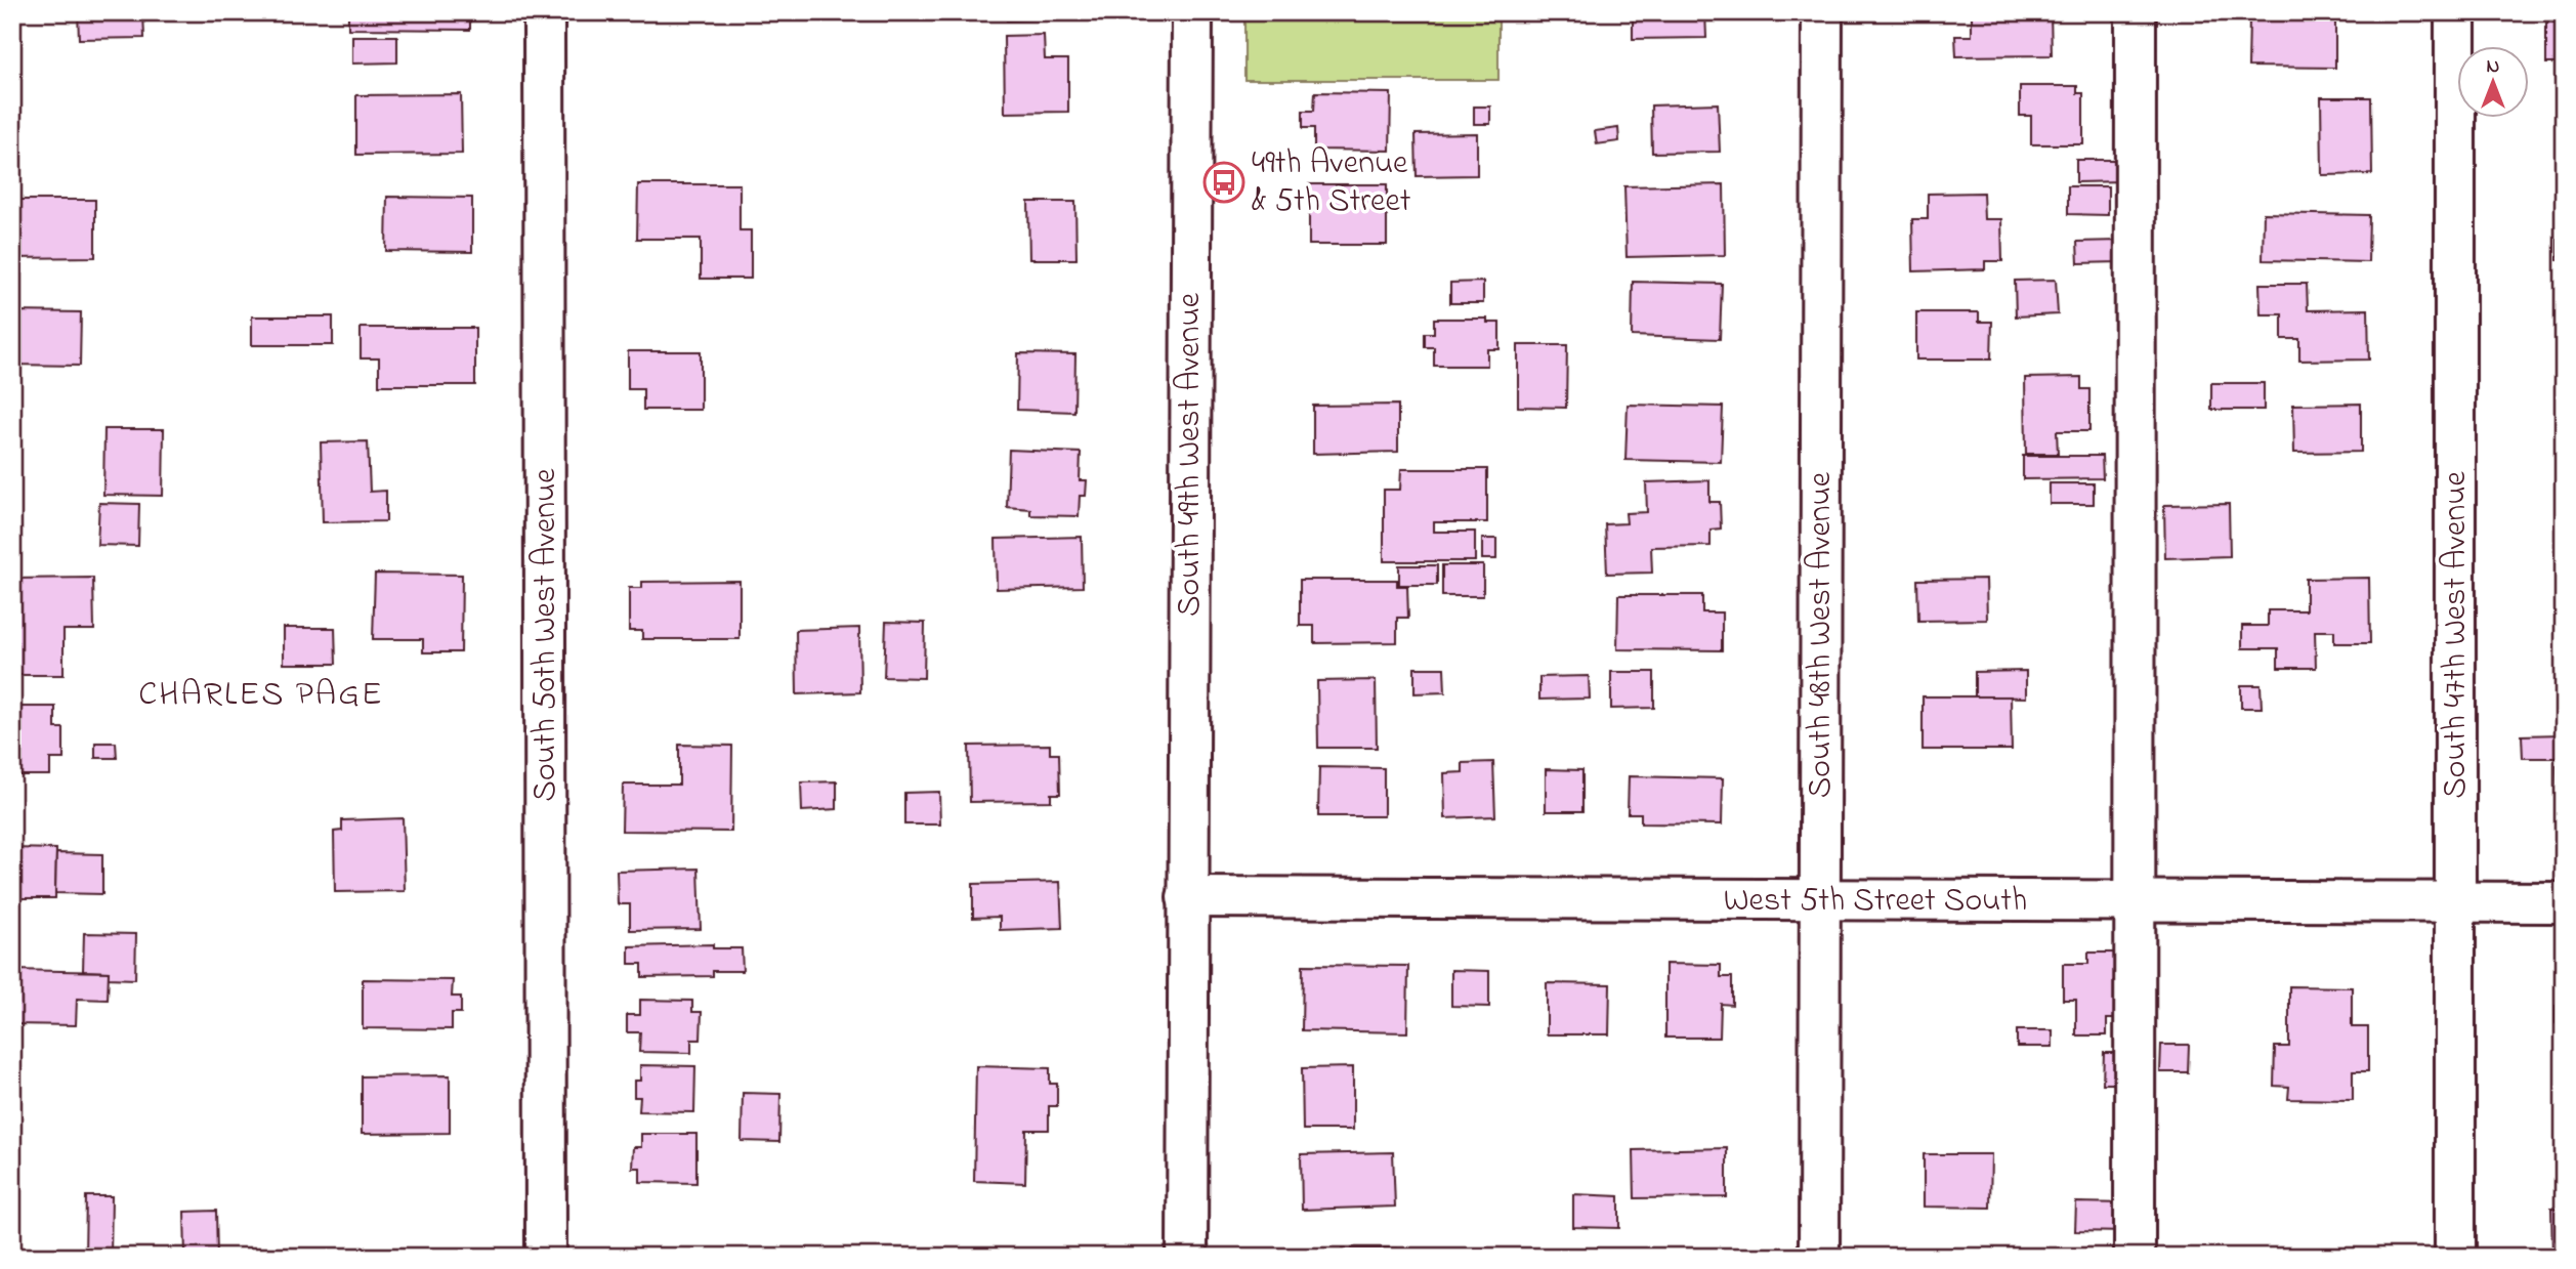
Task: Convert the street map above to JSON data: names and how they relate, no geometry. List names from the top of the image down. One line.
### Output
{"streets":{"street":["South 49th West Avenue","South 50th West Avenue","South 48th West Avenue","South 47th West Avenue","West 5th Street South"]},"crossings":[["South 49th West Avenue","West 5th Street South"],["South 48th West Avenue","West 5th Street South"],["South 47th West Avenue","West 5th Street South"]],"districts":["CHARLES PAGE"],"places":{"bus stop":["49th Avenue & 5th Street"]},"north":"top"}
